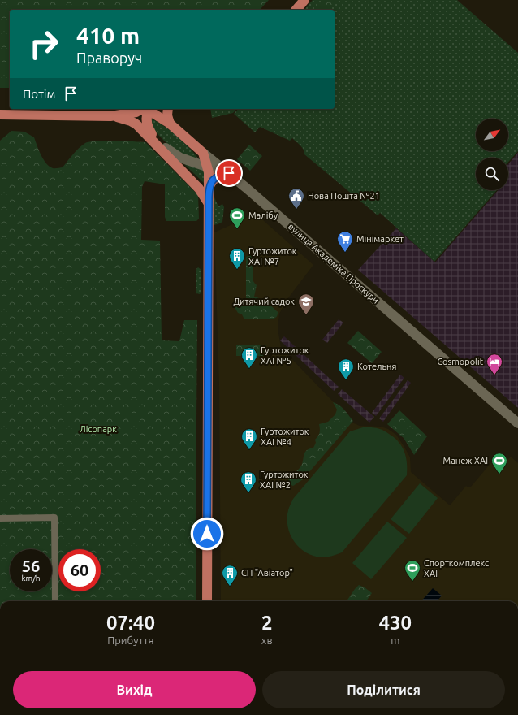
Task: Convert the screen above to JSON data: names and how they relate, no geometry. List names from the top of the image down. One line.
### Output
{"streets":{"main road":["вулиця Академіка Проскури"]},"parks":["Лісопарк"],"places":{"public building":["Нова Пошта №21"],"sports":["Малібу","Манеж ХАІ","Спорткомплекс ХАІ"],"supermarket":["Мінімаркет"],"building":["Гуртожиток ХАІ №7","Гуртожиток ХАІ №5","Котельня","Гуртожиток ХАІ №4","Гуртожиток ХАІ №2","СП \"Авіатор\""],"school or university":["Дитячий садок"],"hotel":["Cosmopolit"]},"north":"top right","page":{"turn":["410 m","Праворуч"],"then":"Потім","speed":"56 km/h","limit":"60","eta":["07:40","Прибуття","2","хв","430","m"],"buttons":["Вихід","Поділитися"]}}
